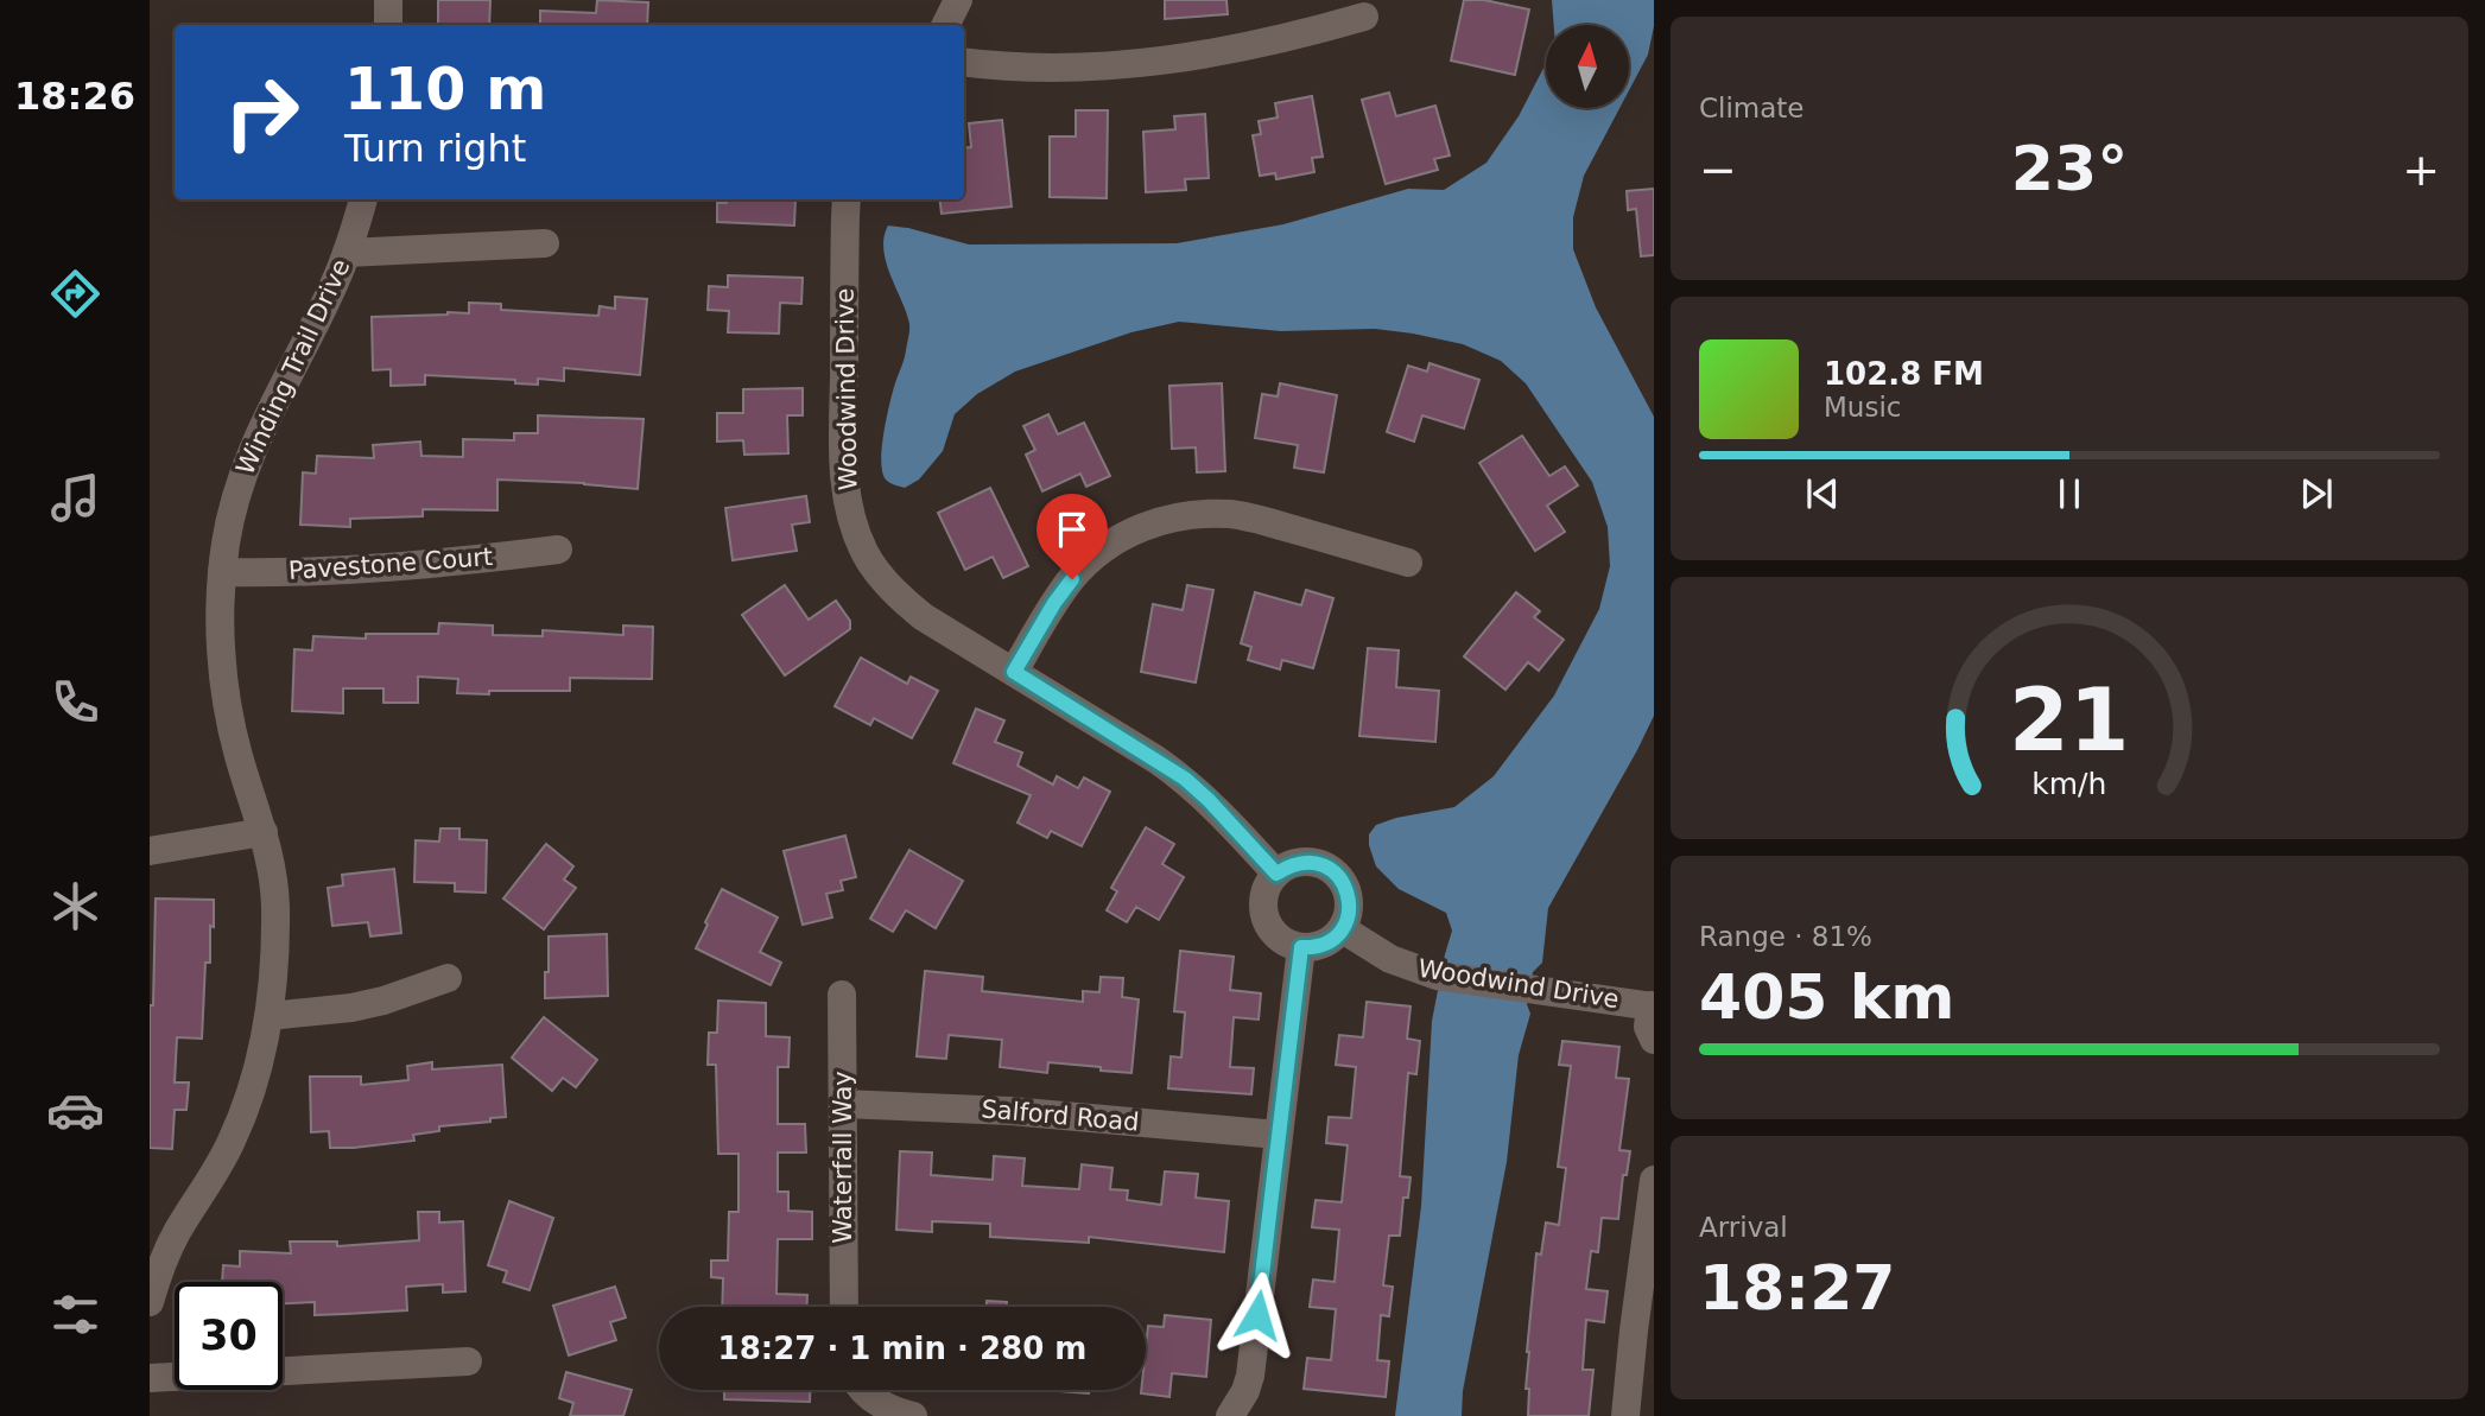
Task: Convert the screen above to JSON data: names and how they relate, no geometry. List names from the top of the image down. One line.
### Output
{"streets":{"street":["Winding Trail Drive","Woodwind Drive","Pavestone Court","Salford Road","Waterfall Way"]},"crossings":[["Winding Trail Drive","Pavestone Court"],["Salford Road","Waterfall Way"]],"north":"top","page":{"tabs":"18:26","tile":["Climate",["Range · 81%","405 km"],["Arrival","18:27"]],"turn":["110 m","Turn right"],"heat":["−","23°","+"],"song":["102.8 FM","Music"],"limit":"30","trip":"18:27 · 1 min · 280 m","gauge":["21","km/h"]}}
